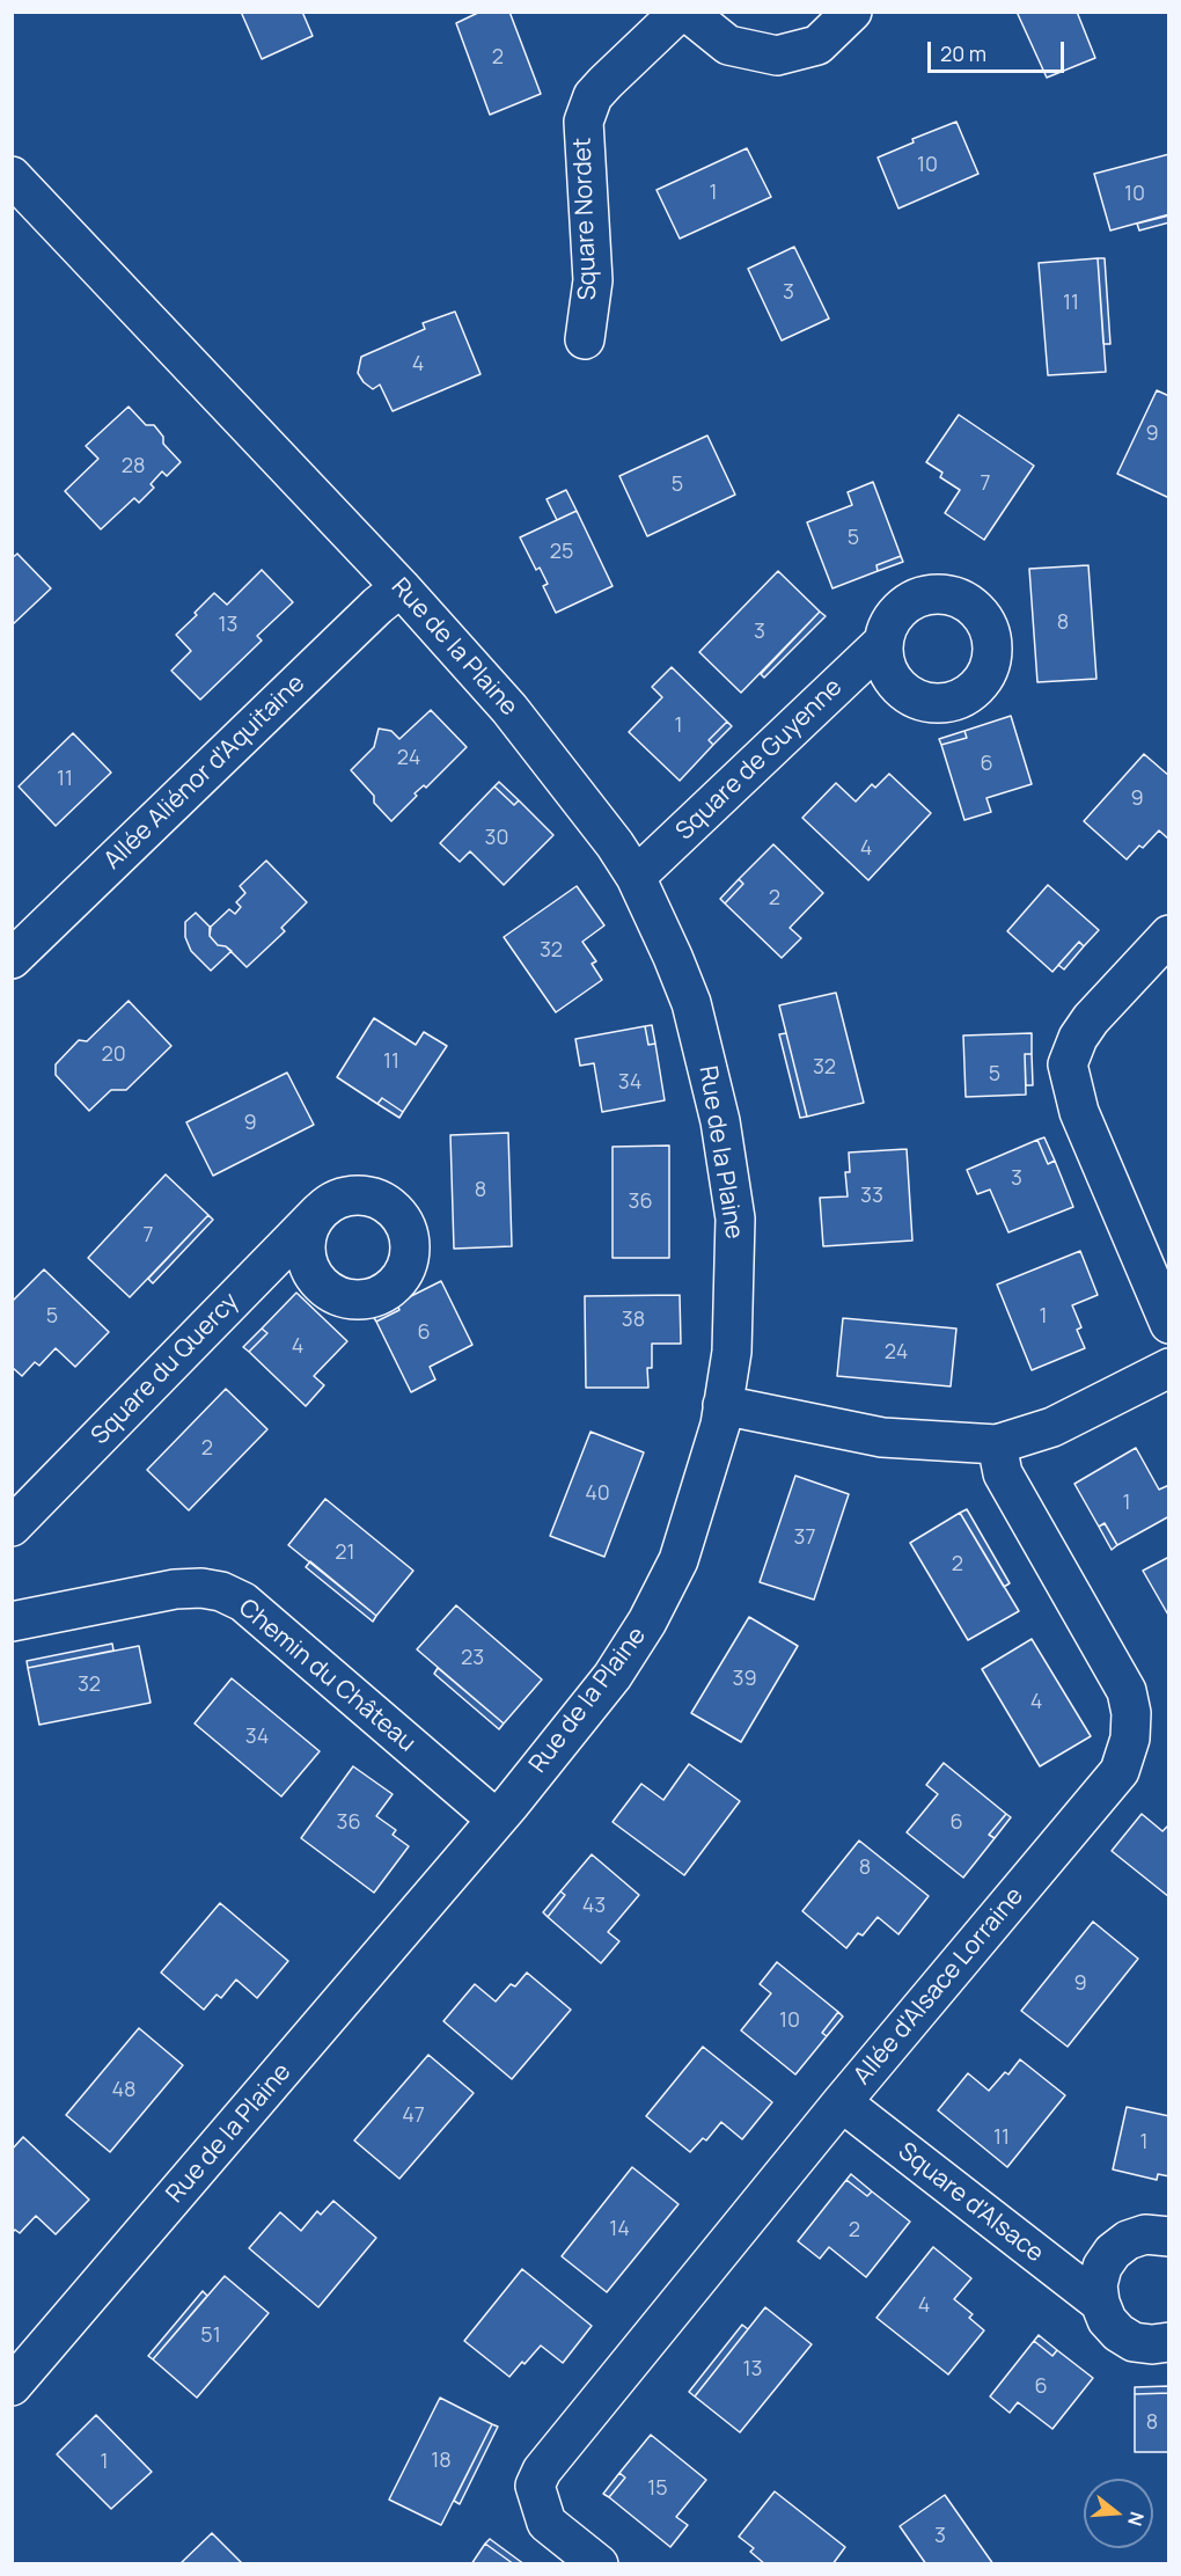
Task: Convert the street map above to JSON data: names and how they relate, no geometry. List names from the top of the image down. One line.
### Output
{"streets":{"street":["Square Nordet","Rue de la Plaine","Square de Guyenne","Allée Aliénor d'Aquitaine","Square du Quercy","Chemin du Château","Allée d'Alsace Lorraine","Square d'Alsace"]},"crossings":[["Rue de la Plaine","Square de Guyenne"],["Rue de la Plaine","Allée Aliénor d'Aquitaine"],["Rue de la Plaine","Chemin du Château"],["Allée d'Alsace Lorraine","Square d'Alsace"]],"house_numbers":["2","10","1","10","3","11","4","9","28","7","5","5","25","8","13","3","1","24","6","11","9","30","4","2","32","20","11","32","5","34","9","3","8","33","36","7","5","1","38","6","4","24","2","40","1","37","21","2","23","39","32","4","34","36","6","8","43","9","10","48","47","11","1","14","2","4","51","13","6","8","18","1","15","3"],"scale_bar":"20 m","north":"right"}
